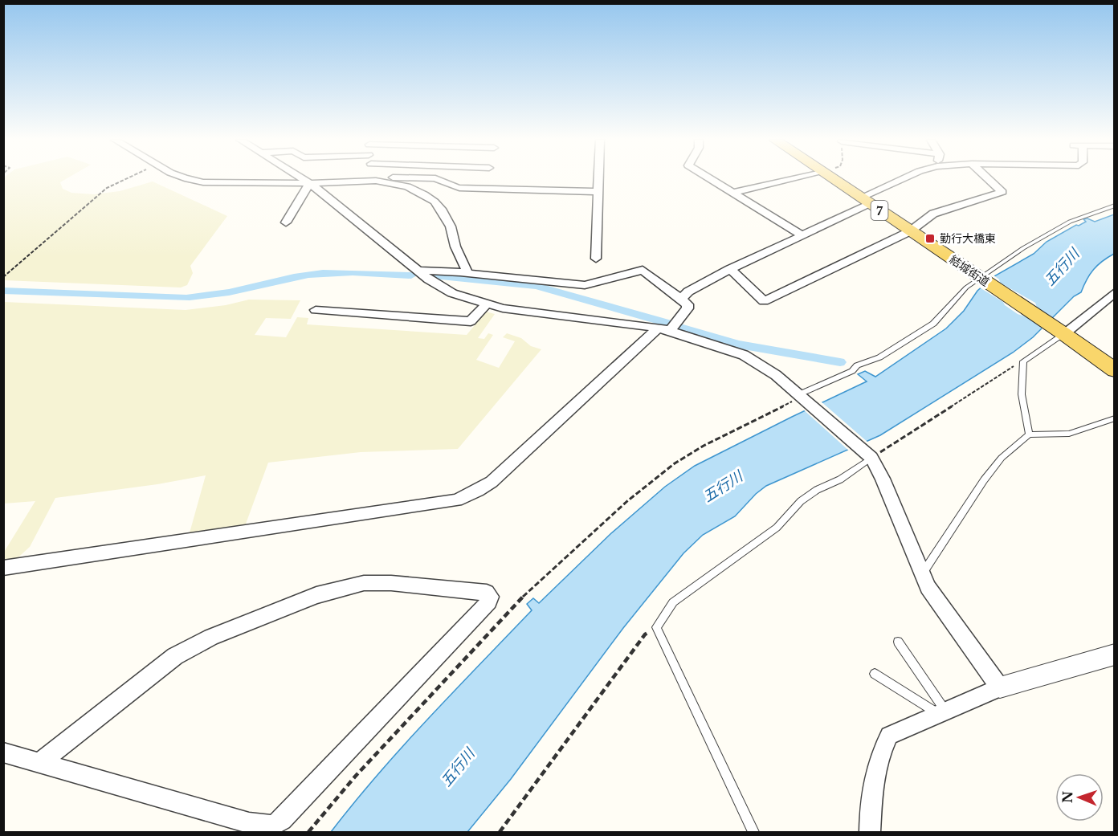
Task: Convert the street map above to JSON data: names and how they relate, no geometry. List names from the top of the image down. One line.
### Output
{"streets":{"main road":["7","結城街道"]},"water":["五行川"],"places":{"transit":["勤行大橋東"]},"north":"left"}
